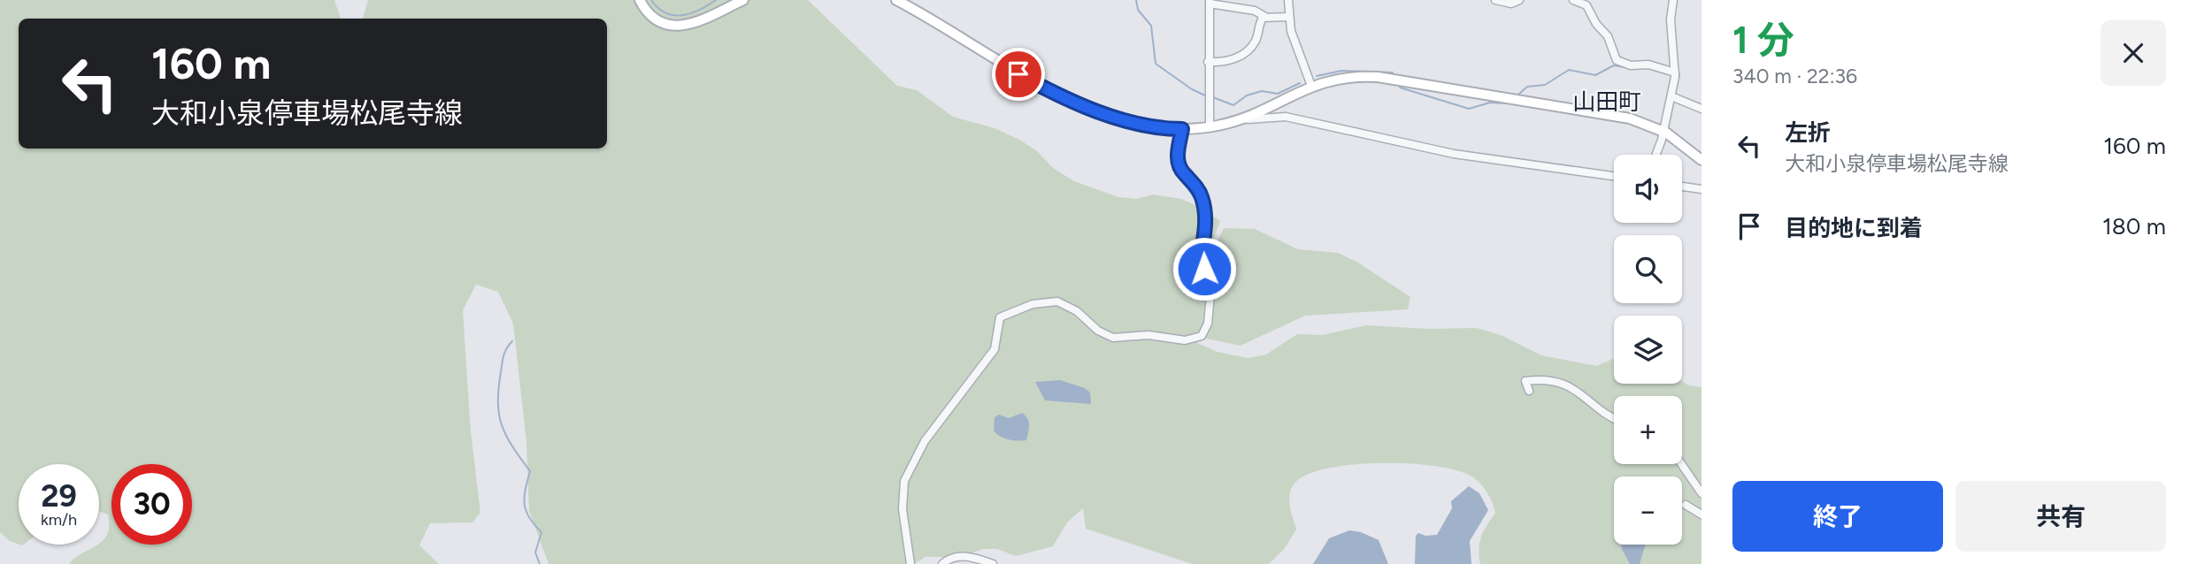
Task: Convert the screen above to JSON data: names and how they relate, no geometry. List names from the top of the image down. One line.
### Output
{"districts":["山田町"],"page":{"heading":["1 分","340 m · 22:36"],"turn":["160 m","大和小泉停車場松尾寺線"],"list":[{"name":"左折","note":"大和小泉停車場松尾寺線","value":"160 m"},{"name":"目的地に到着","value":"180 m"}],"map_buttons":["+","−"],"speed":"29 km/h","limit":"30","buttons":["終了","共有"]}}
